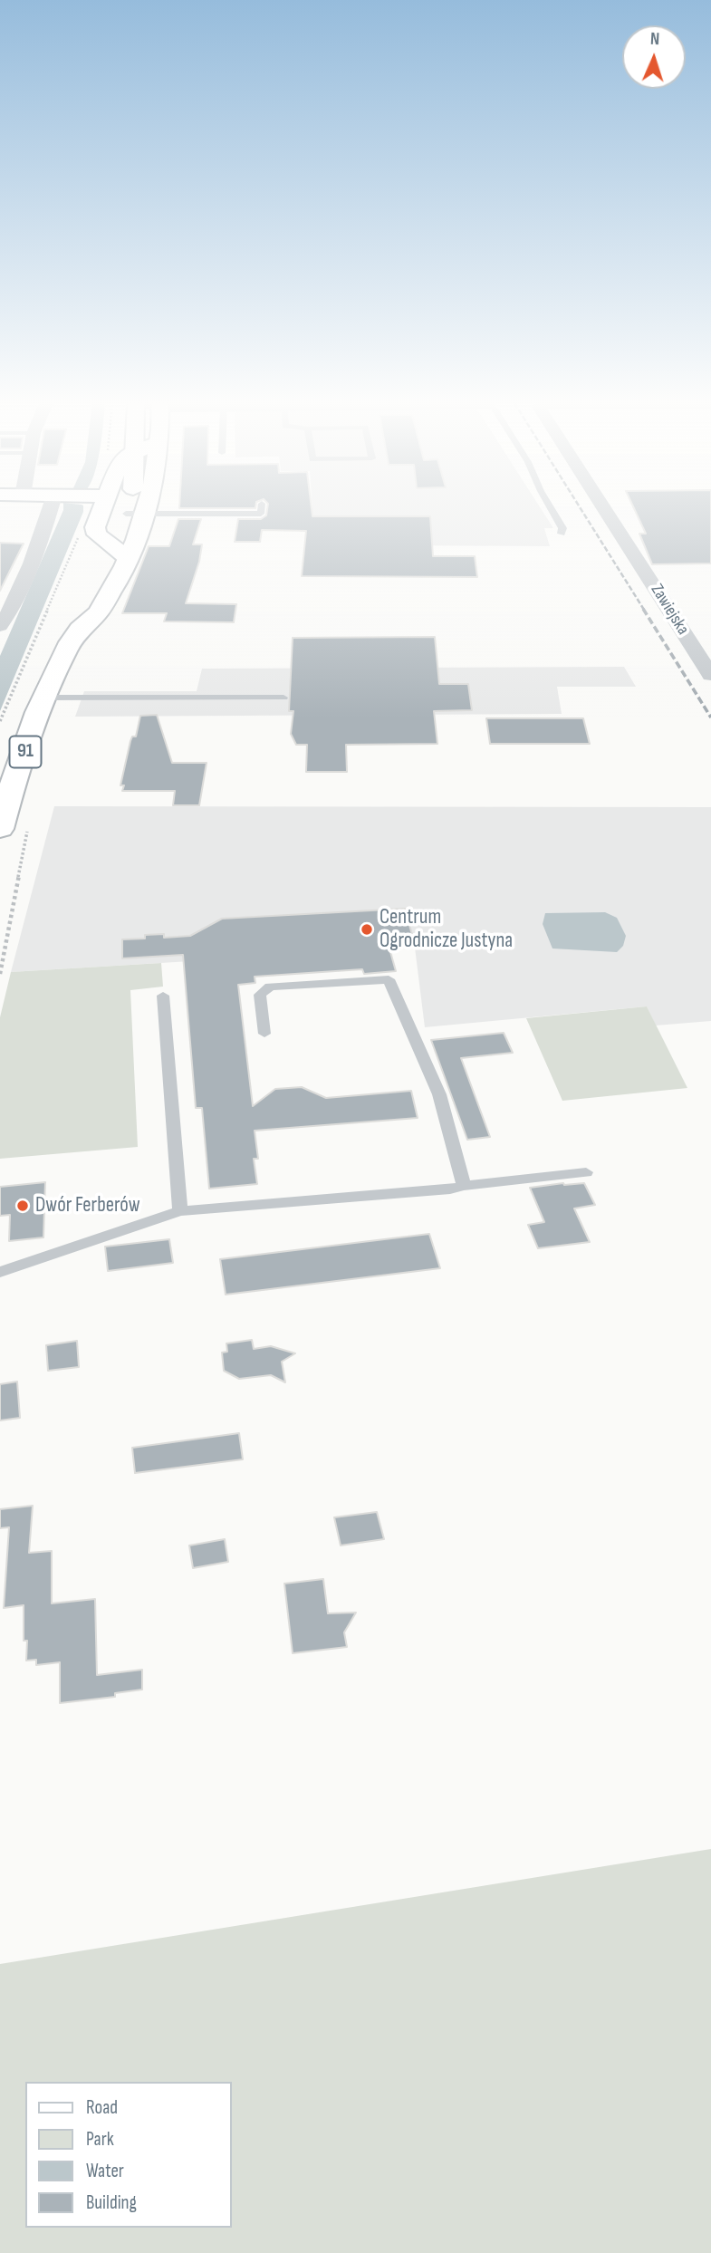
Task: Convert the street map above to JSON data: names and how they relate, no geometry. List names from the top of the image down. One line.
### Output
{"streets":{"main road":["91"],"street":["Zawiejska"]},"places":["Centrum Ogrodnicze Justyna","Dwór Ferberów"],"legend":["Road","Park","Water","Building"],"north":"top"}
